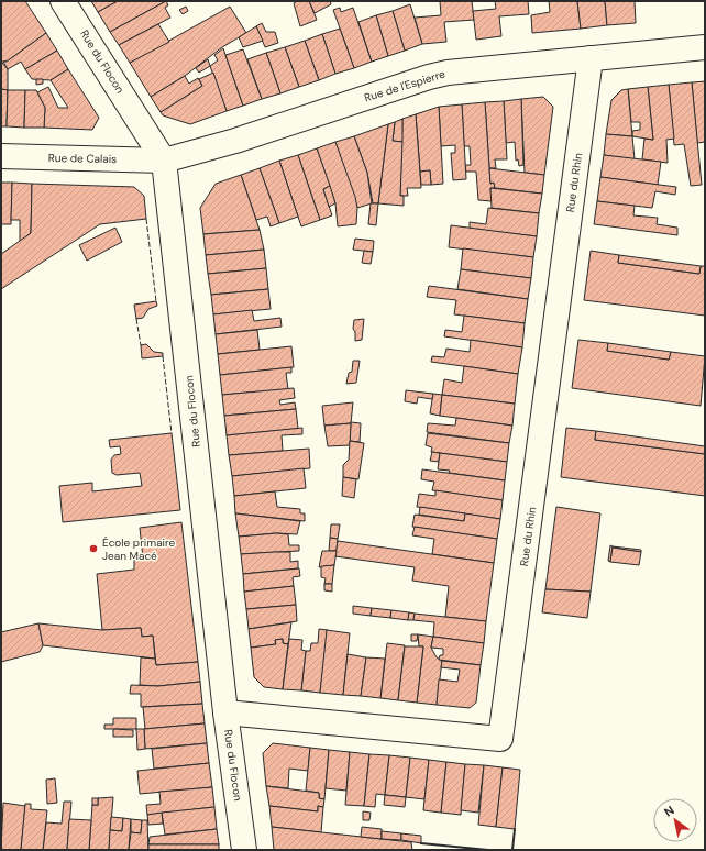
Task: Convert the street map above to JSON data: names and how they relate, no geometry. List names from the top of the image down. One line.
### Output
{"streets":{"street":["Rue du Flocon","Rue de l'Espierre","Rue de Calais","Rue du Rhin"]},"crossings":[["Rue du Flocon","Rue de l'Espierre"],["Rue du Flocon","Rue de Calais"],["Rue du Flocon","Rue du Rhin"],["Rue de l'Espierre","Rue de Calais"],["Rue de l'Espierre","Rue du Rhin"]],"places":["École primaire Jean Macé"],"north":"top left"}
